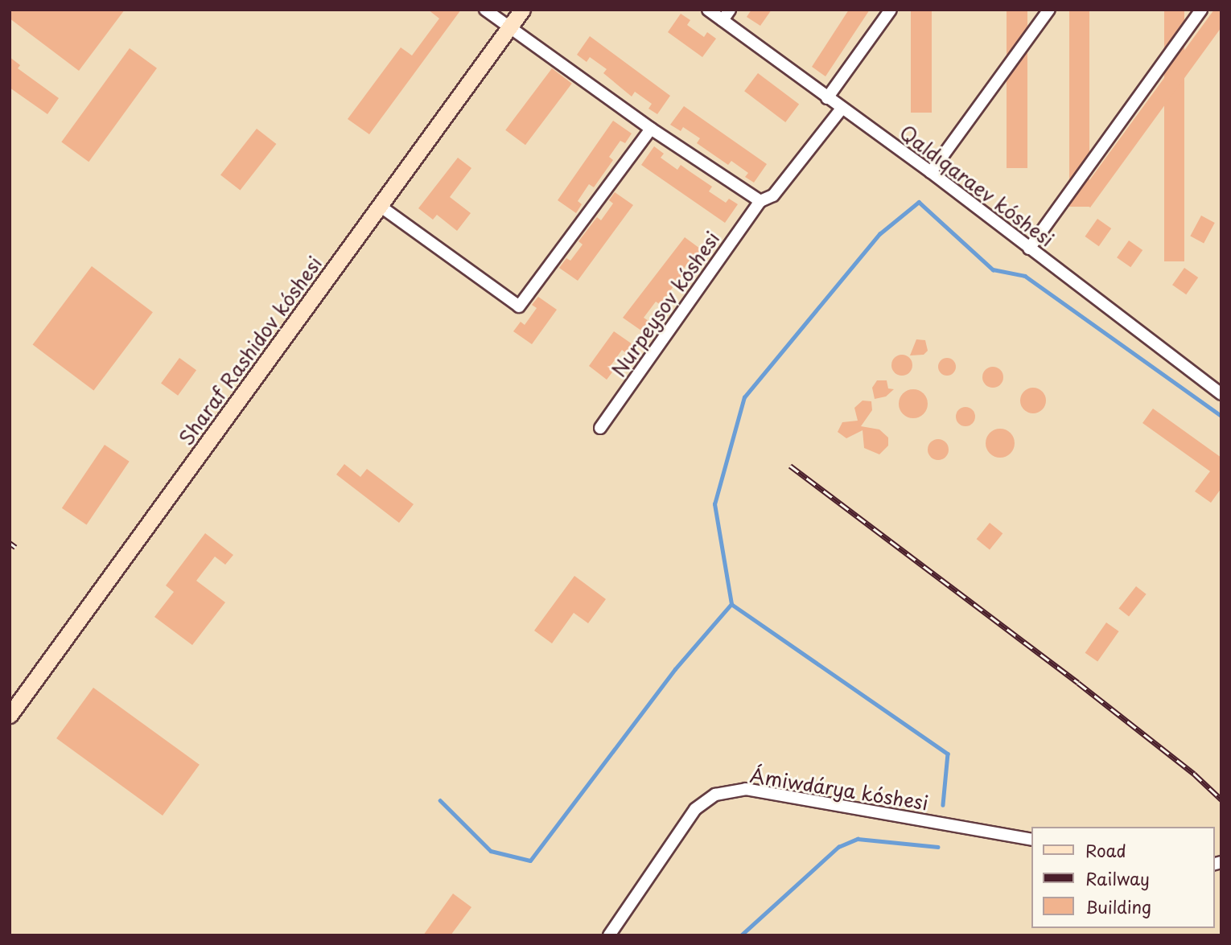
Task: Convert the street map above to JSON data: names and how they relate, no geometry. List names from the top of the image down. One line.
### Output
{"streets":{"street":["Qaldıqaraev kóshesi","Nurpeysov kóshesi","Sharaf Rashidov kóshesi","Ámiwdárya kóshesi"]},"crossings":[["Qaldıqaraev kóshesi","Nurpeysov kóshesi"]],"legend":["Road","Railway","Building"]}
